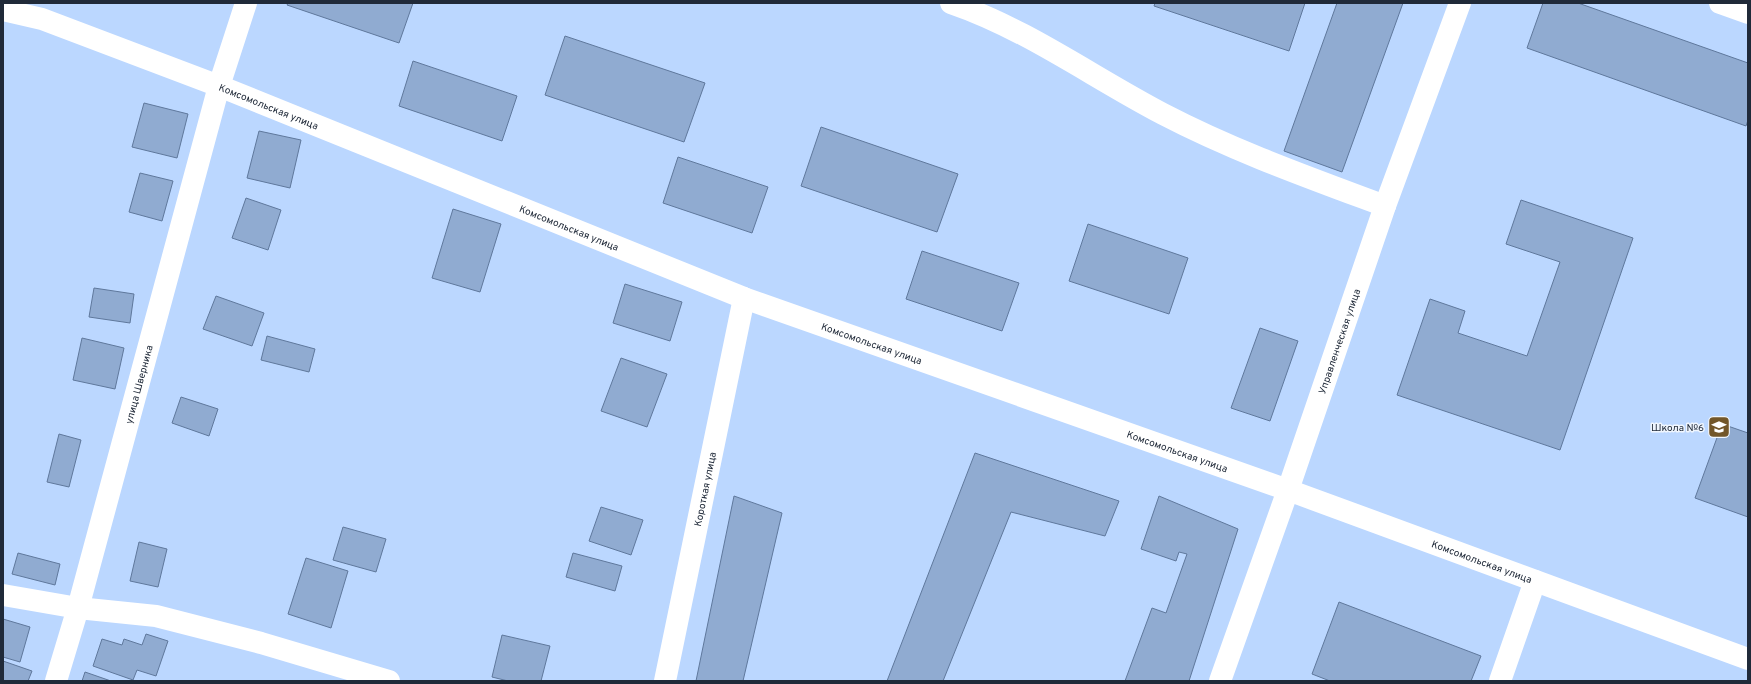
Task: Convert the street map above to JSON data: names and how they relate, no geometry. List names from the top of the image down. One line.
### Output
{"streets":{"street":["Комсомольская улица","Управленческая улица","улица Шверника","Короткая улица"]},"crossings":[["Комсомольская улица","Управленческая улица"],["Комсомольская улица","улица Шверника"],["Комсомольская улица","Короткая улица"]],"places":{"school or university":["Школа №6"]}}
